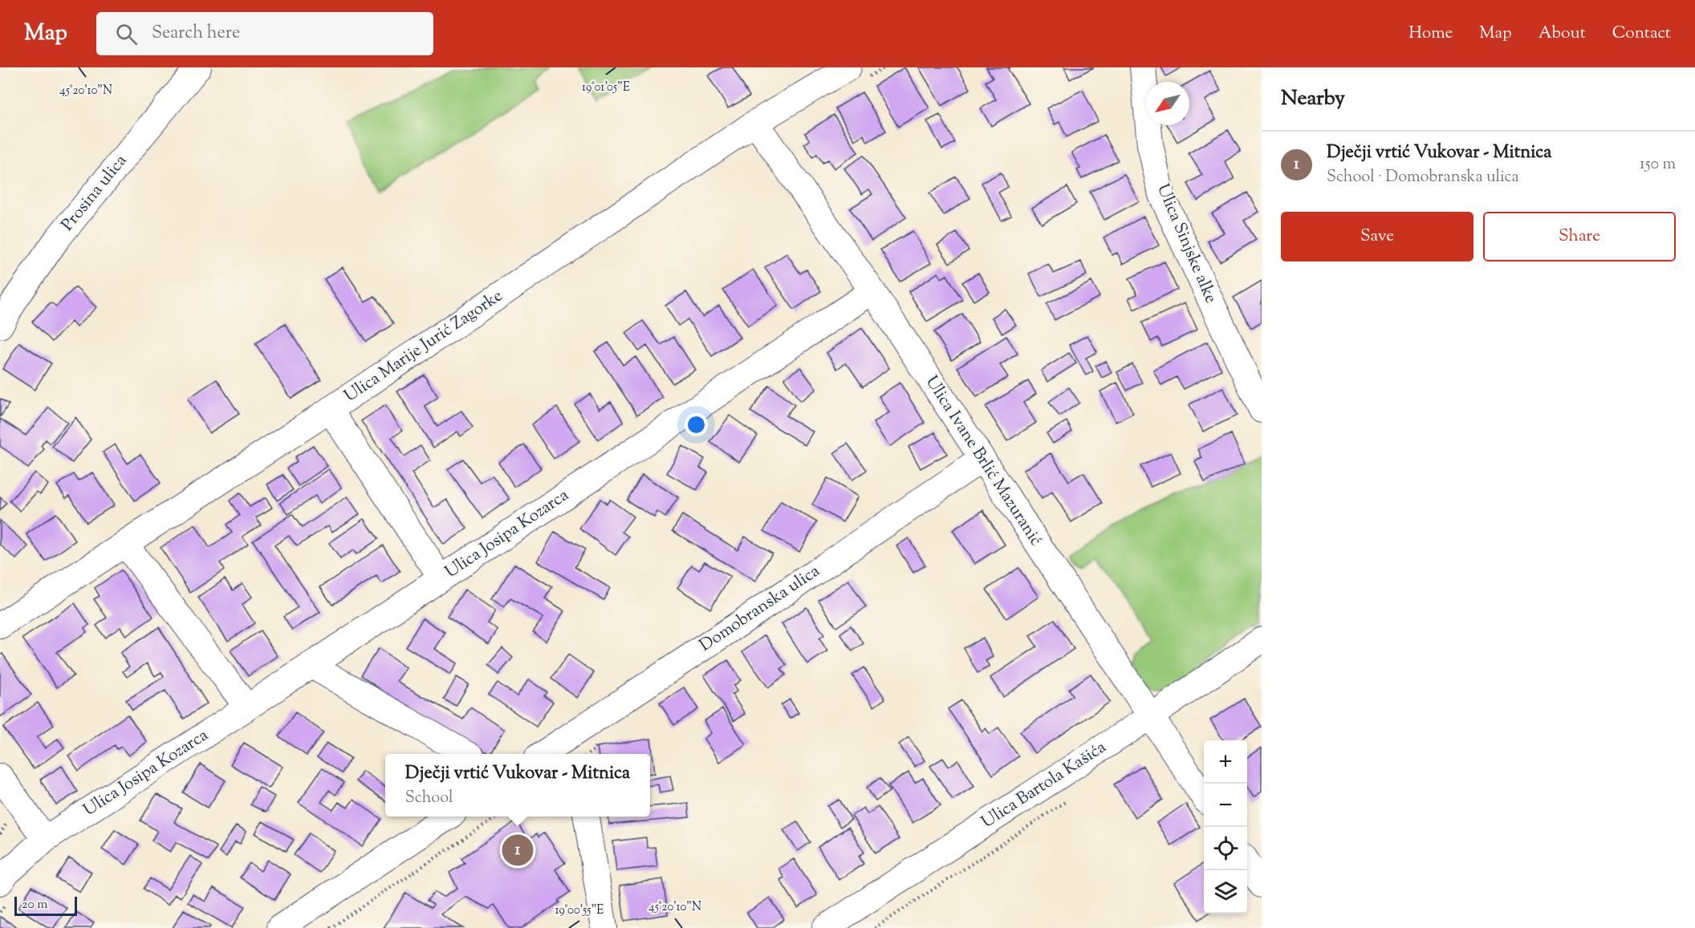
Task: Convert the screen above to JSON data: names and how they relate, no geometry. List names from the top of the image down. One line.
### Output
{"streets":{"street":["Prosina ulica","Ulica Sinjske alke","Ulica Marije Jurić Zagorke","Ulica Ivane Brlić Mazuranić","Ulica Josipa Kozarca","Domobranska ulica","Ulica Bartola Kašića"]},"crossings":[["Ulica Marije Jurić Zagorke","Ulica Ivane Brlić Mazuranić"],["Ulica Ivane Brlić Mazuranić","Ulica Josipa Kozarca"],["Ulica Ivane Brlić Mazuranić","Domobranska ulica"],["Ulica Ivane Brlić Mazuranić","Ulica Bartola Kašića"]],"scale_bar":"20 m","north":"bottom left","page":{"header":"Map","search":"Search here","nav":["Home","Map","About","Contact"],"heading":"Nearby","list":[{"mark":"1","name":"Dječji vrtić Vukovar - Mitnica","note":"School · Domobranska ulica","value":"150 m"}],"buttons":["Save","Share"],"map_buttons":["+","−"],"popup":["Dječji vrtić Vukovar - Mitnica","School"],"pins":"1","scale":"20 m"},"coordinates":["19°01'05\"E","45°20'10\"N","19°00'55\"E"]}
